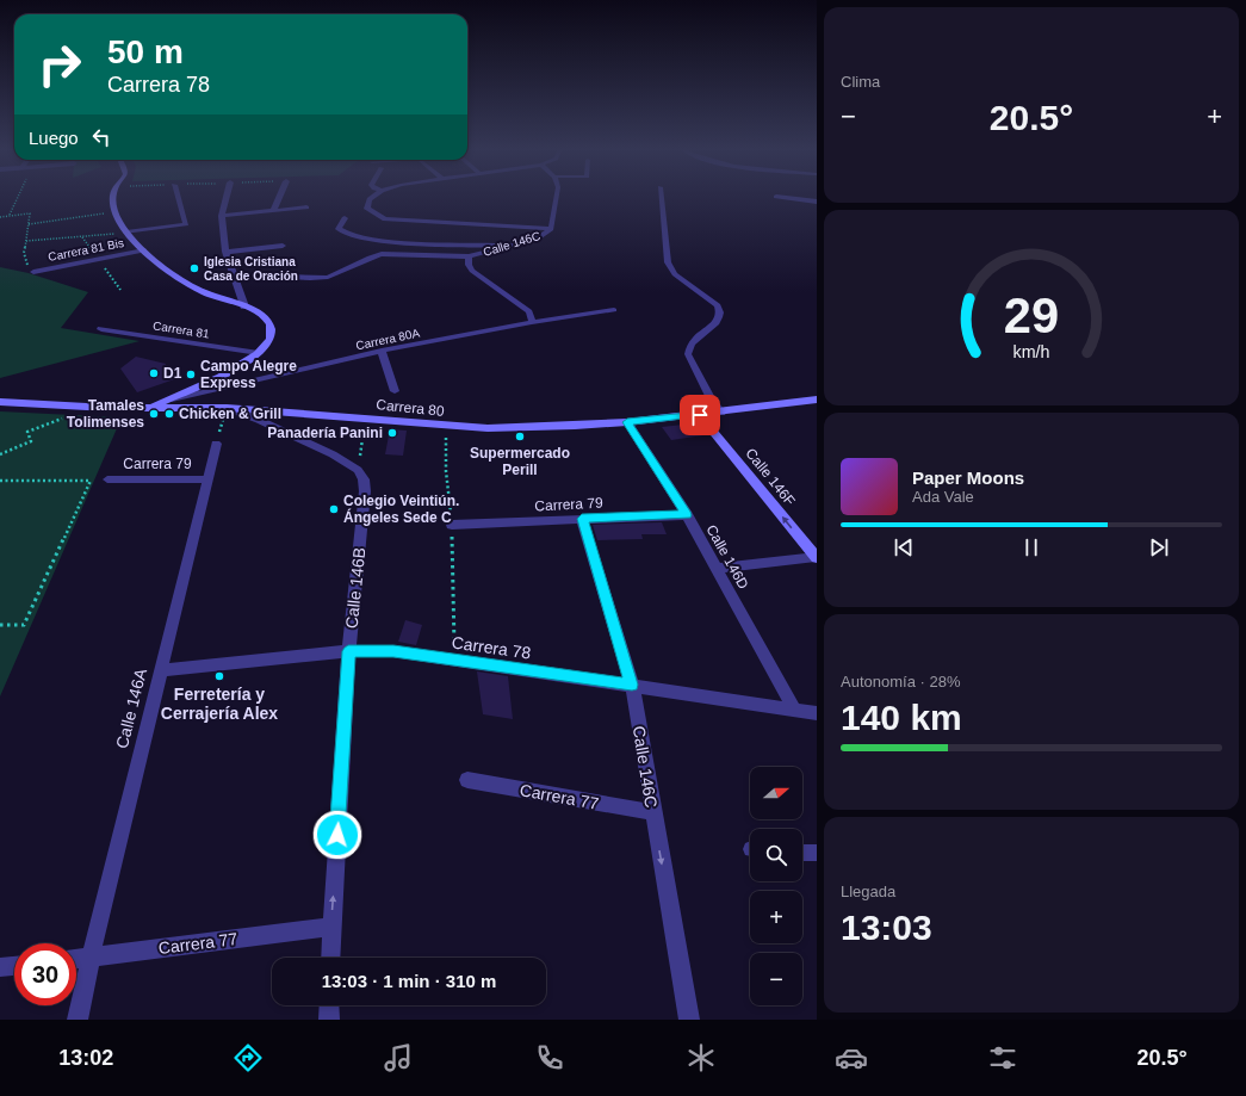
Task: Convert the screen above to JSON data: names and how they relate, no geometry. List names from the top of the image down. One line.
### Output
{"streets":{"street":["Calle 146C","Carrera 81 Bis","Carrera 81","Carrera 80","Carrera 79","Calle 146F","Calle 146D","Calle 146B","Carrera 78","Calle 146A","Carrera 77"],"lane":["Carrera 80A"]},"crossings":[["Calle 146C","Carrera 80A"],["Calle 146C","Carrera 79"],["Calle 146C","Carrera 78"],["Calle 146C","Carrera 77"],["Carrera 80","Calle 146F"],["Carrera 80","Calle 146D"],["Carrera 79","Calle 146D"],["Carrera 79","Calle 146A"],["Calle 146D","Carrera 78"],["Calle 146B","Carrera 78"],["Calle 146B","Carrera 77"],["Carrera 78","Calle 146A"],["Calle 146A","Carrera 77"]],"one_way":["Calle 146F","Calle 146B"],"places":["Iglesia Cristiana Casa de Oración","D1","Campo Alegre Express","Tamales Tolimenses","Chicken & Grill","Panadería Panini","Supermercado Perill","Colegio Veintiún. Ángeles Sede C","Ferretería y Cerrajería Alex"],"north":"right","page":{"tile":["Clima",["Autonomía · 28%","140 km"],["Llegada","13:03"]],"turn":["50 m","Carrera 78"],"heat":["−","20.5°","+"],"then":"Luego","song":["Paper Moons","Ada Vale"],"map_buttons":["+","−"],"limit":"30","trip":"13:03 · 1 min · 310 m","tabs":["13:02","20.5°"],"gauge":["29","km/h"]}}
